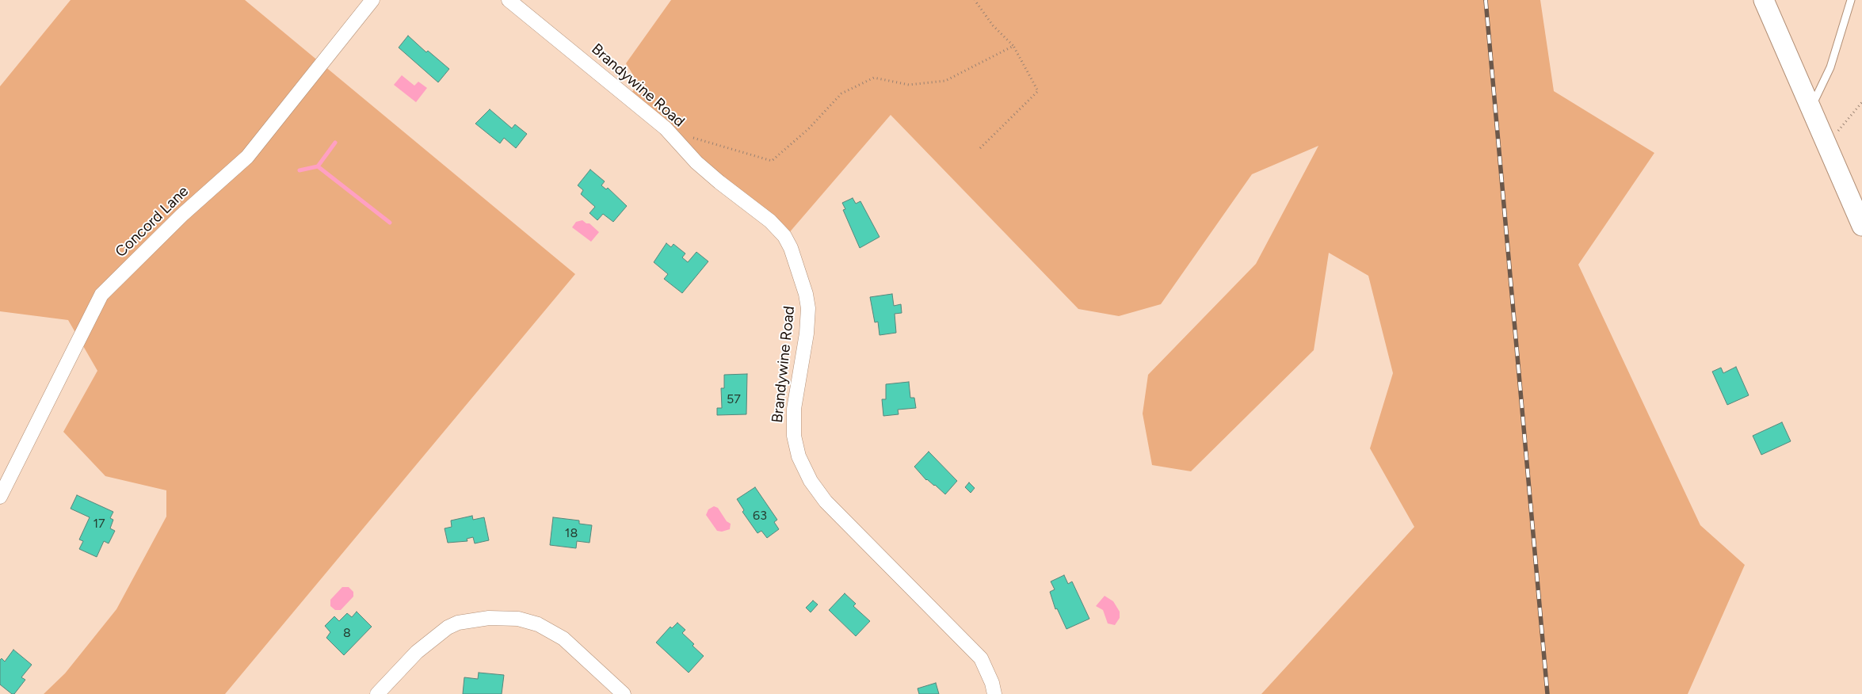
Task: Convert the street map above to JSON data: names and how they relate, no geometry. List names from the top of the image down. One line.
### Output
{"streets":{"street":["Brandywine Road","Concord Lane"]},"house_numbers":["57","63","17","18","8"]}
